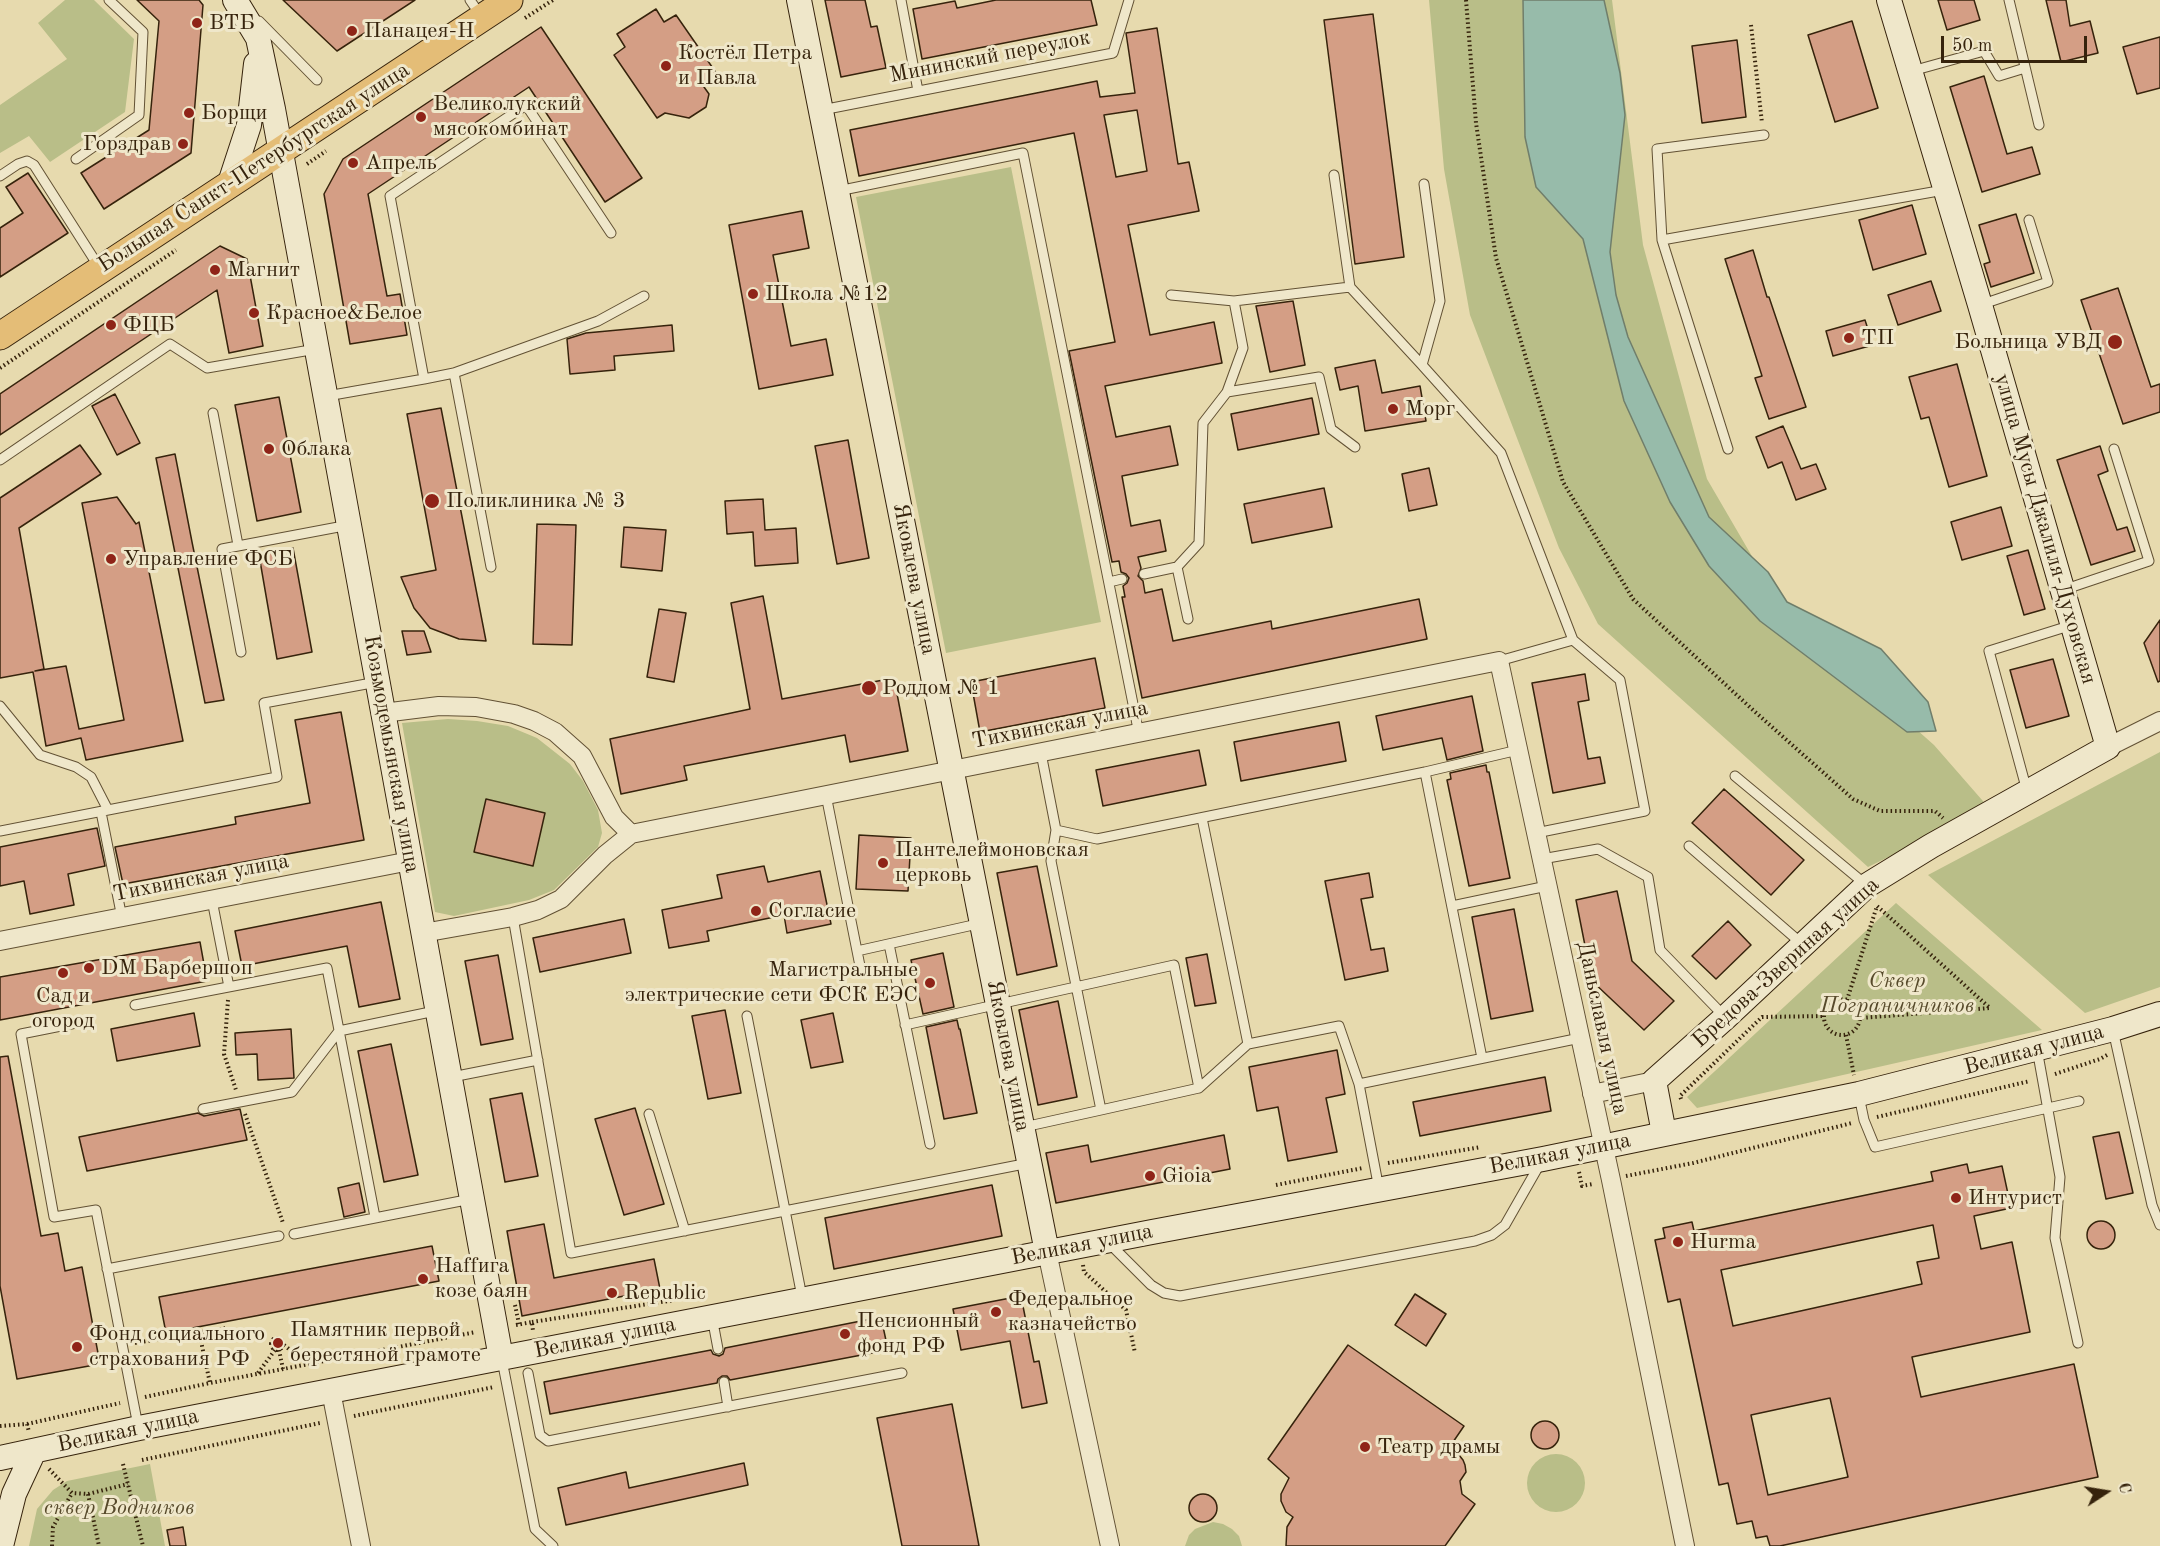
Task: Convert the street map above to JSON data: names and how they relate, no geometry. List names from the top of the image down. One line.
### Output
{"streets":{"main road":["Большая Санкт-Петербургская улица"],"street":["улица Мусы Джалиля-Духовская","Яковлева улица","Тихвинская улица","Козьмодемьянская улица","Бредова-Звериная улица","Даньславля улица","Великая улица"],"lane":["Мининский переулок"]},"crossings":[["Мининский переулок","Яковлева улица"],["Большая Санкт-Петербургская улица","Козьмодемьянская улица"],["улица Мусы Джалиля-Духовская","Бредова-Звериная улица"],["Яковлева улица","Тихвинская улица"],["Яковлева улица","Великая улица"],["Тихвинская улица","Козьмодемьянская улица"],["Тихвинская улица","Даньславля улица"],["Козьмодемьянская улица","Великая улица"],["Даньславля улица","Великая улица"]],"parks":["Сквер Пограничников","сквер Водников"],"places":["ВТБ","Панацея-Н","Костёл Петра и Павла","Борщи","Великолукский мясокомбинат","Горздрав","Апрель","Магнит","Школа №12","Красное&Белое","ФЦБ","ТП","Больница УВД","Морг","Облака","Поликлиника № 3","Управление ФСБ","Роддом № 1","Пантелеймоновская церковь","Согласие","DM Барбершоп","Сад и огород","Магистральные электрические сети ФСК ЕЭС","Gioia","Интурист","Hurma","Наffига козе баян","Republic","Федеральное казначейство","Пенсионный фонд РФ","Памятник первой берестяной грамоте","Фонд социального страхования РФ","Театр драмы"],"scale_bar":"50 m","north":"right"}
